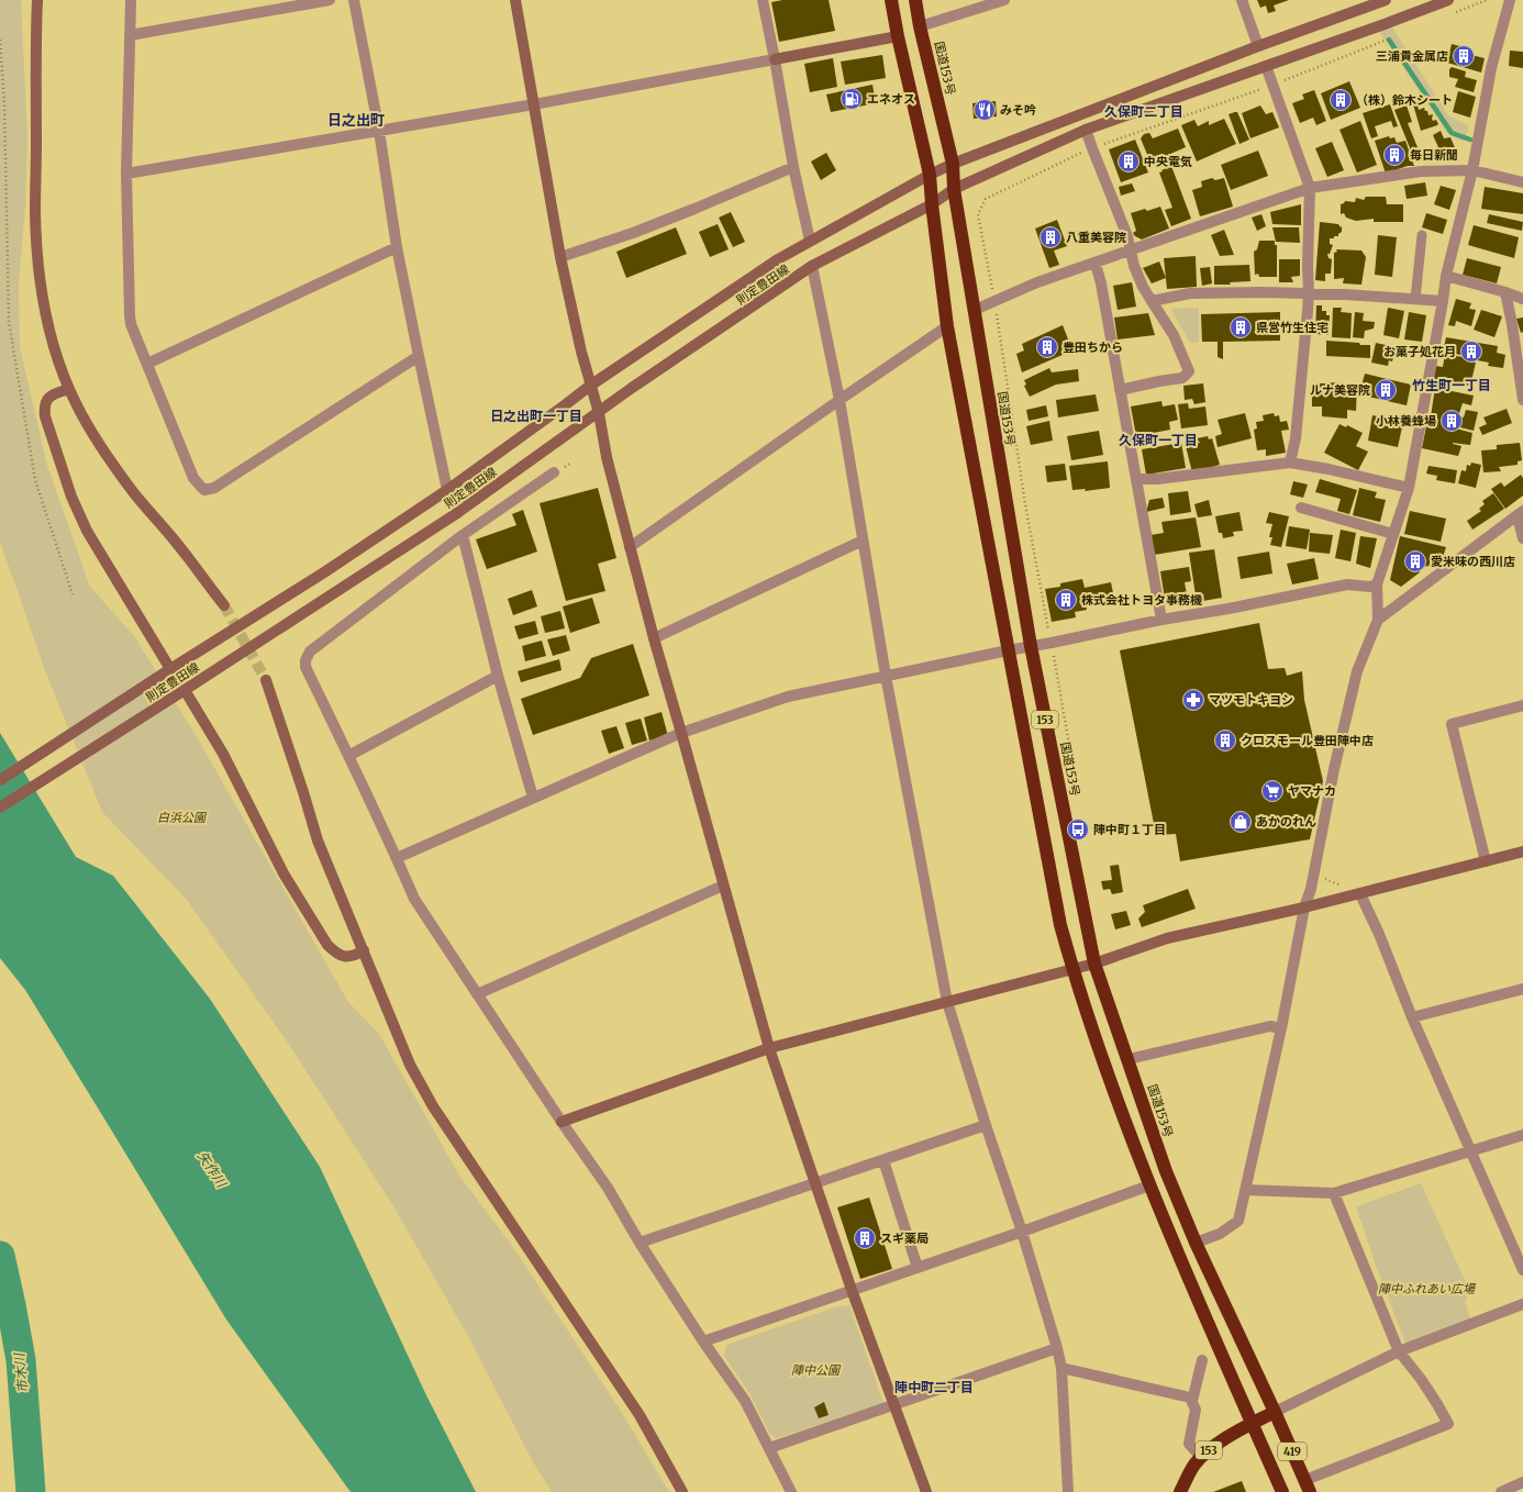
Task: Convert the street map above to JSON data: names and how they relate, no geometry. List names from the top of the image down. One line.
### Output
{"streets":{"highway":["国道153号","153","419"],"street":["則定豊田線"]},"crossings":[["国道153号","則定豊田線"],["国道153号","153"],["国道153号","419"],["則定豊田線","153"],["153","419"]],"districts":["久保町二丁目","日之出町","竹生町一丁目","日之出町一丁目","久保町一丁目","陣中町二丁目"],"water":["矢作川","市木川"],"parks":["白浜公園","陣中ふれあい広場","陣中公園"],"places":{"building":["三浦貴金属店","（株）鈴木シート","毎日新聞","中央電気","八重美容院","県営竹生住宅","豊田ちから","お菓子処花月","ルナ美容院","小林養蜂場","愛米味の西川店","株式会社トヨタ事務機","クロスモール豊田陣中店","スギ薬局"],"fuel station":["エネオス"],"restaurant":["みそ吟"],"pharmacy":["マツモトキヨシ"],"supermarket":["ヤマナカ"],"shop":["あかのれん"],"bus stop":["陣中町１丁目"]}}
